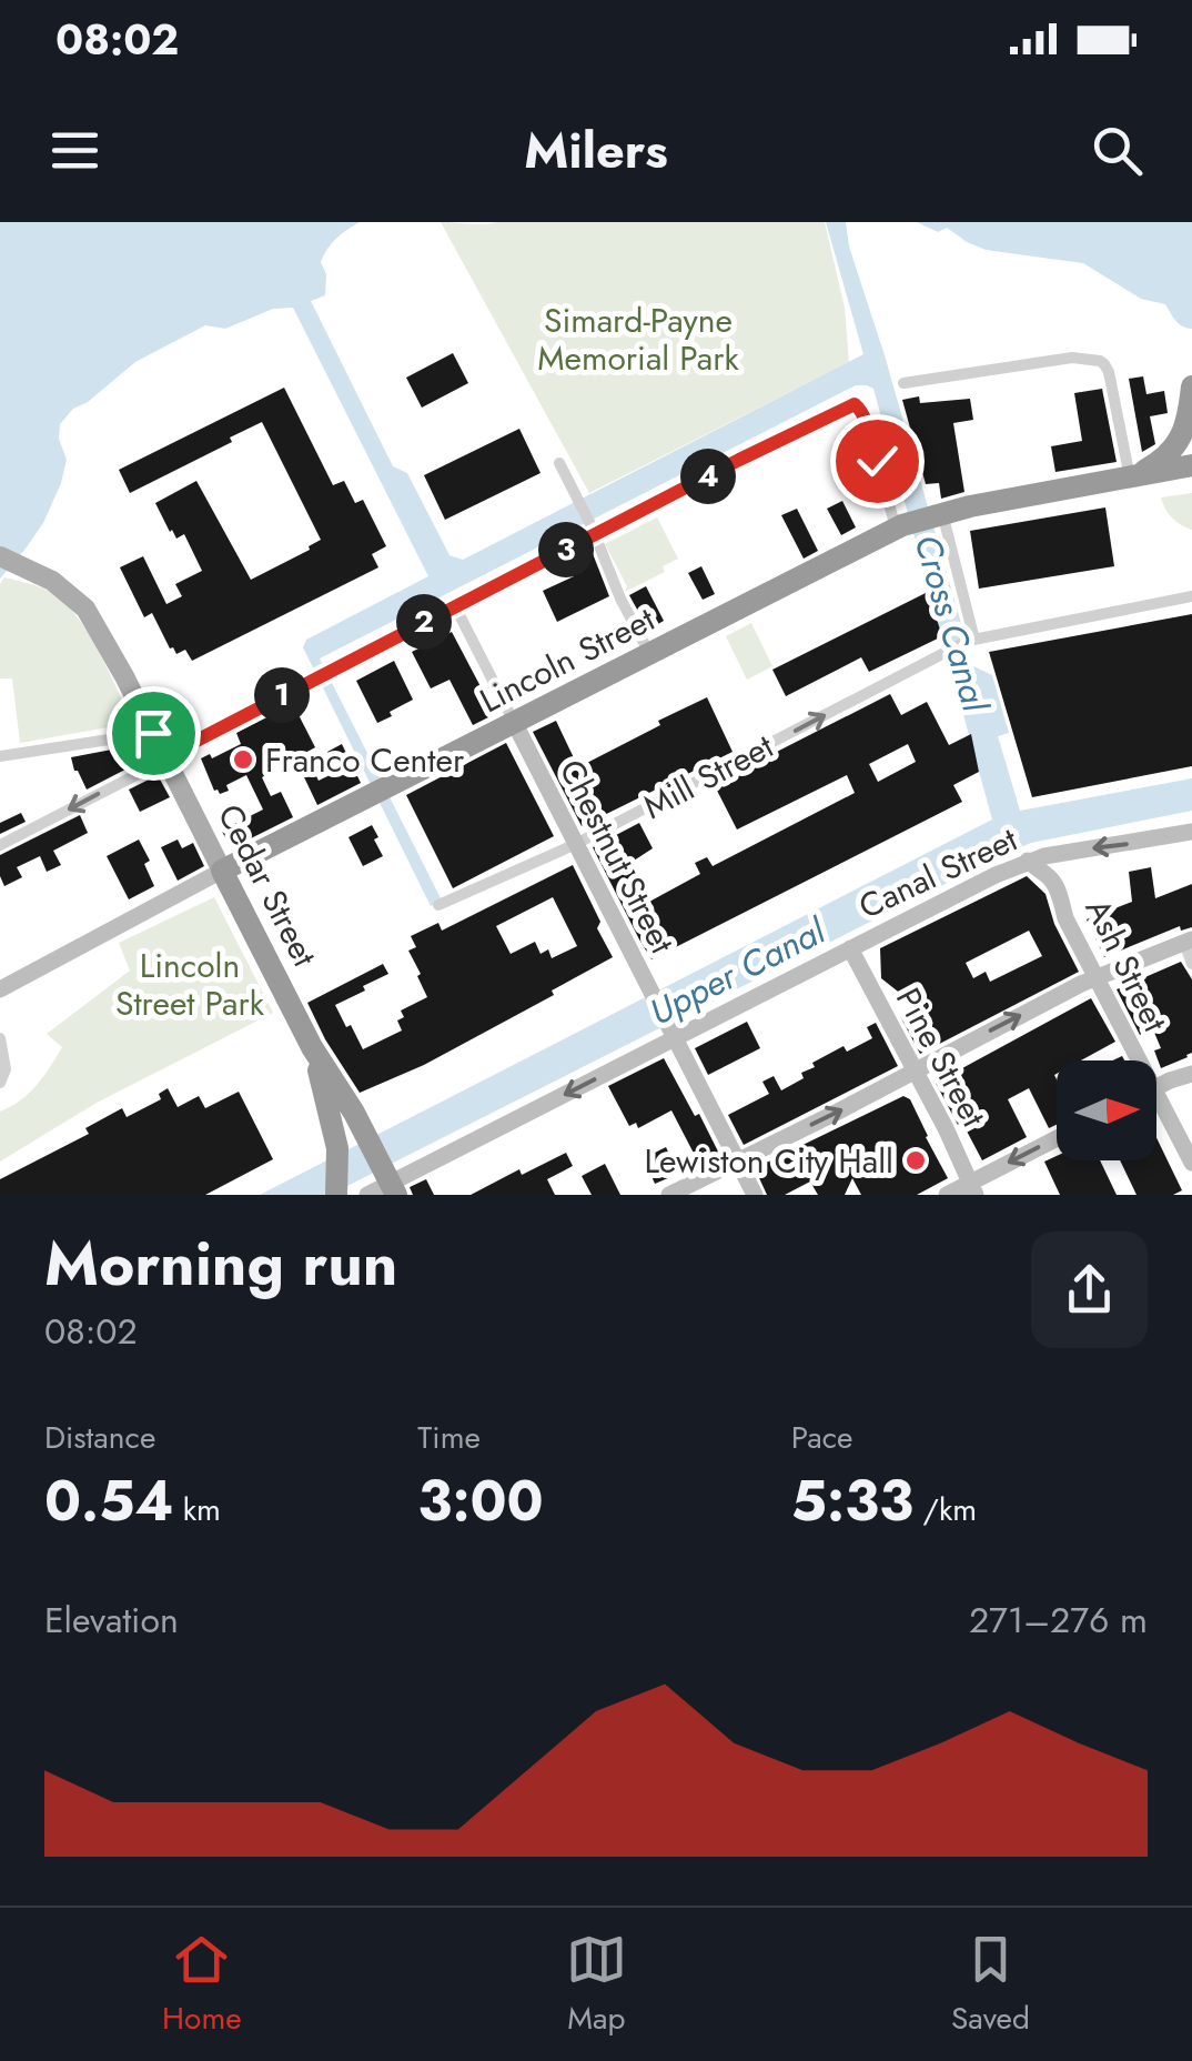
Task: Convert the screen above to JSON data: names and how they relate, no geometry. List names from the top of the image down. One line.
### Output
{"streets":{"highway":["Lincoln Street","Cedar Street"],"main road":["Chestnut Street","Canal Street","Ash Street","Pine Street"],"street":["Mill Street"]},"crossings":[["Lincoln Street","Chestnut Street"],["Lincoln Street","Cedar Street"],["Mill Street","Chestnut Street"],["Chestnut Street","Canal Street"],["Canal Street","Cedar Street"],["Canal Street","Ash Street"],["Canal Street","Pine Street"]],"one_way":["Mill Street"],"water":["Cross Canal","Upper Canal"],"parks":["Simard-Payne Memorial Park","Lincoln Street Park"],"places":["Franco Center","Lewiston City Hall"],"north":"right","page":{"status":"08:02","header":"Milers","pins":["4","3","2","1"],"heading":["Morning run","08:02"],"stats":[["Distance","0.54 km"],["Time","3:00"],["Pace","5:33 /km"]],"chart":["Elevation","271–276 m"],"tabs":["Home","Map","Saved"]}}
